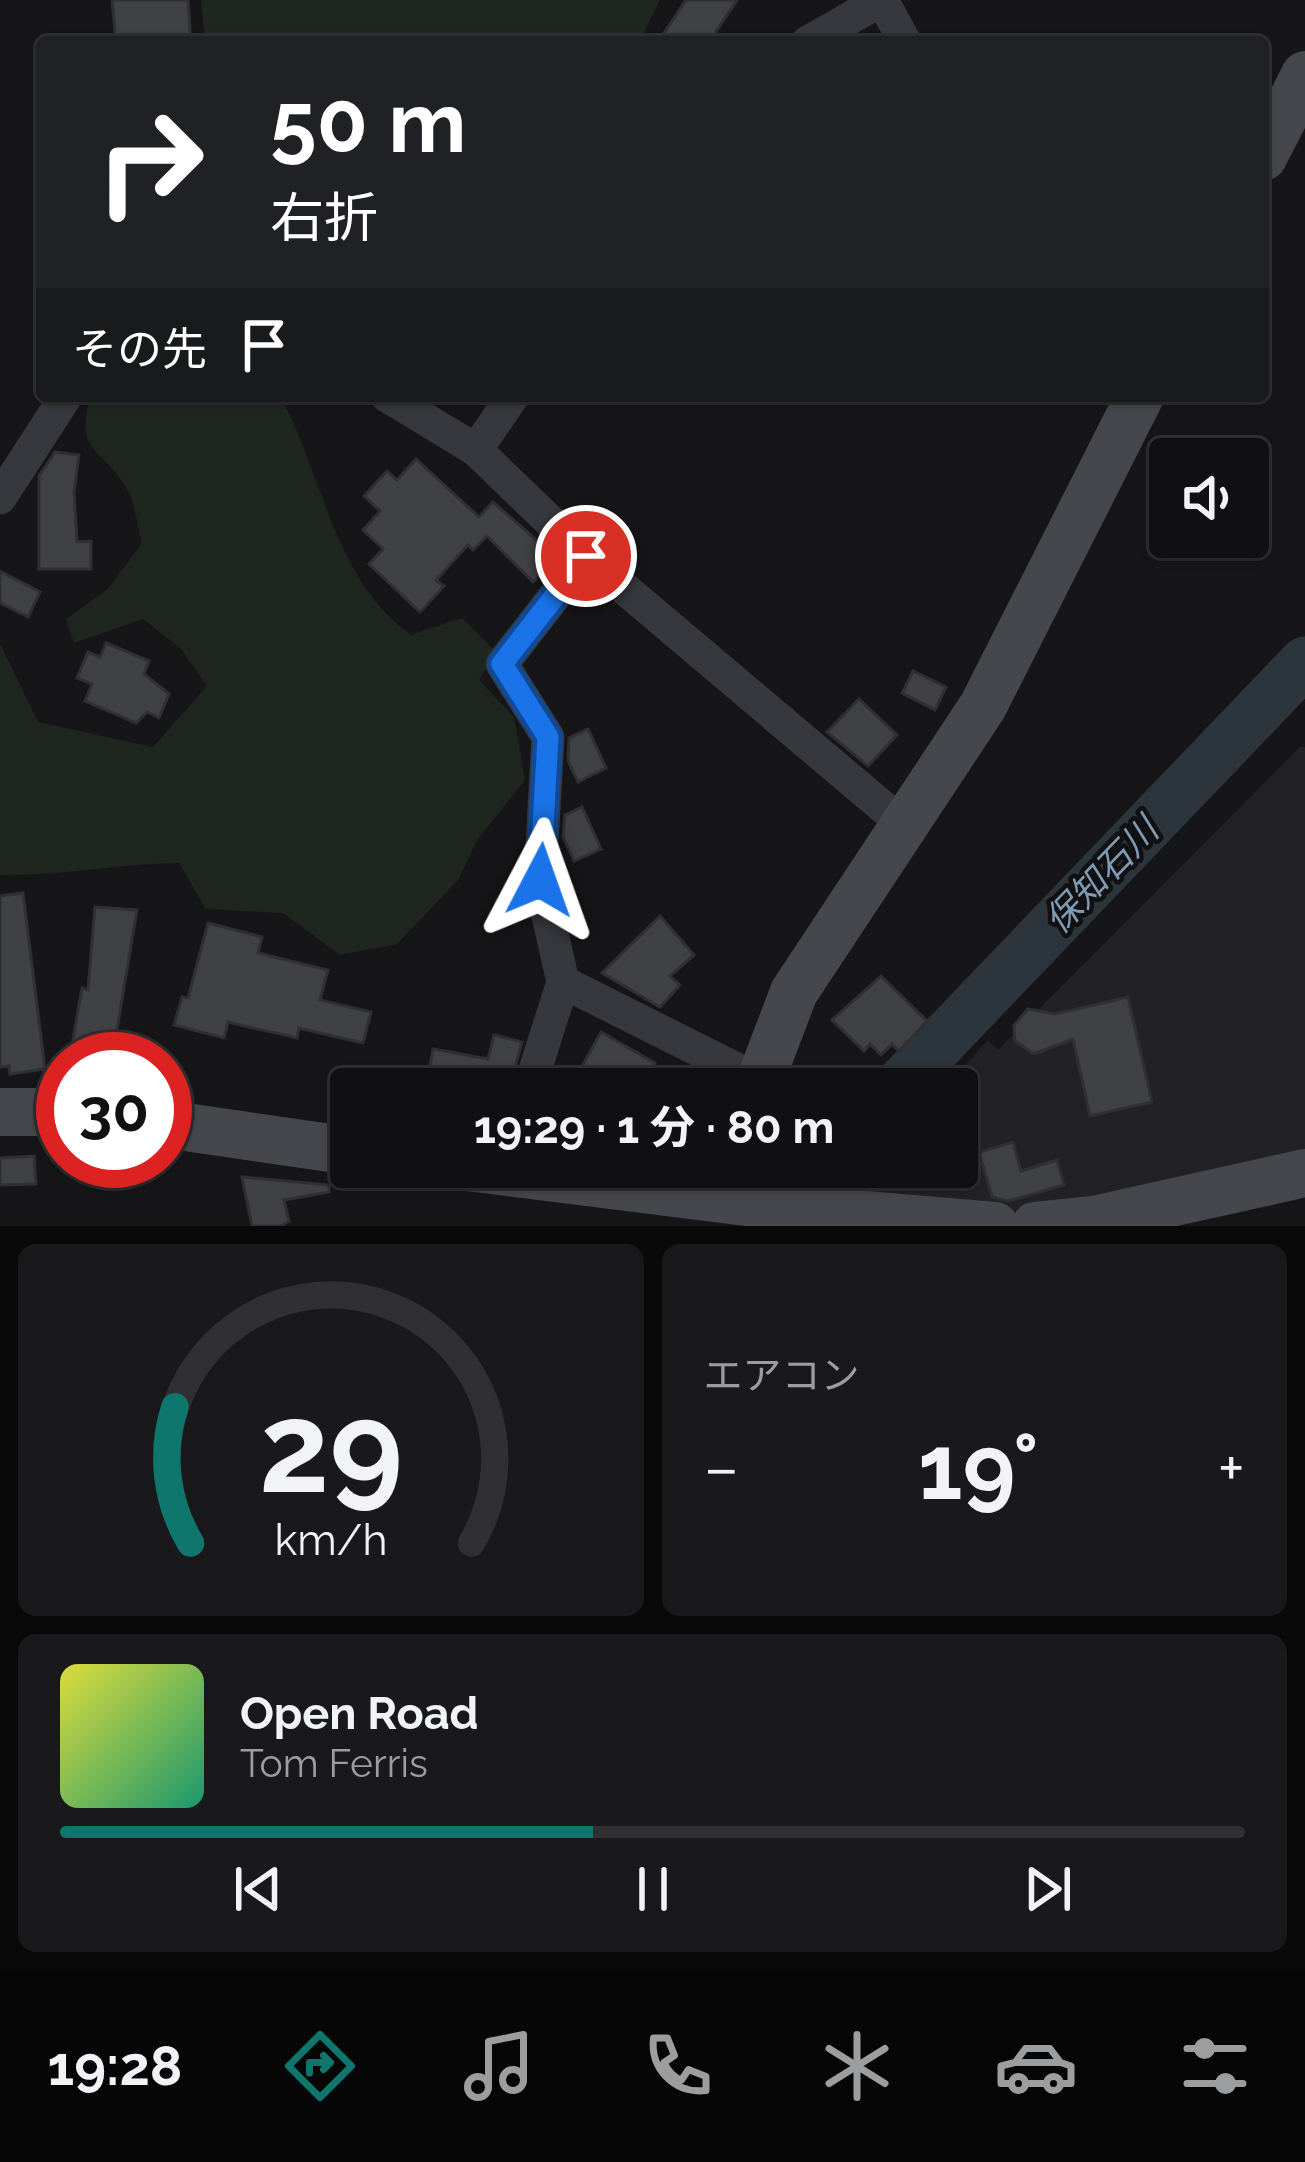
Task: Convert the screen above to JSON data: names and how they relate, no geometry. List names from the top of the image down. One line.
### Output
{"water":["保知石川"],"page":{"turn":["50 m","右折"],"then":"その先","limit":"30","trip":"19:29 · 1 分 · 80 m","tile":"エアコン","heat":["−","19°","+"],"song":["Open Road","Tom Ferris"],"tabs":"19:28","gauge":["29","km/h"]}}
